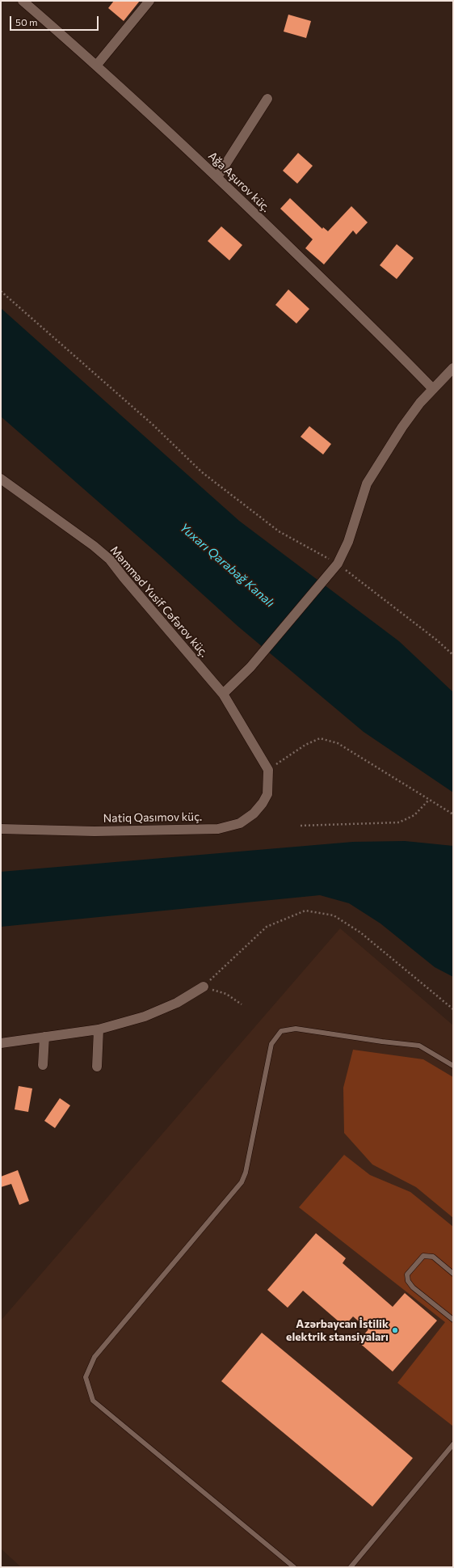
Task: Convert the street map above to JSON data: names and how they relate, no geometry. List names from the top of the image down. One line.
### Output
{"streets":{"street":["Ağa Aşurov küç.","Məmməd Yusif Cəfərov küç.","Natiq Qasımov küç."]},"crossings":[["Məmməd Yusif Cəfərov küç.","Natiq Qasımov küç."]],"water":["Yuxarı Qarabağ Kanalı"],"places":["Azərbaycan İstilik elektrik stansiyaları"],"scale_bar":"50 m"}
